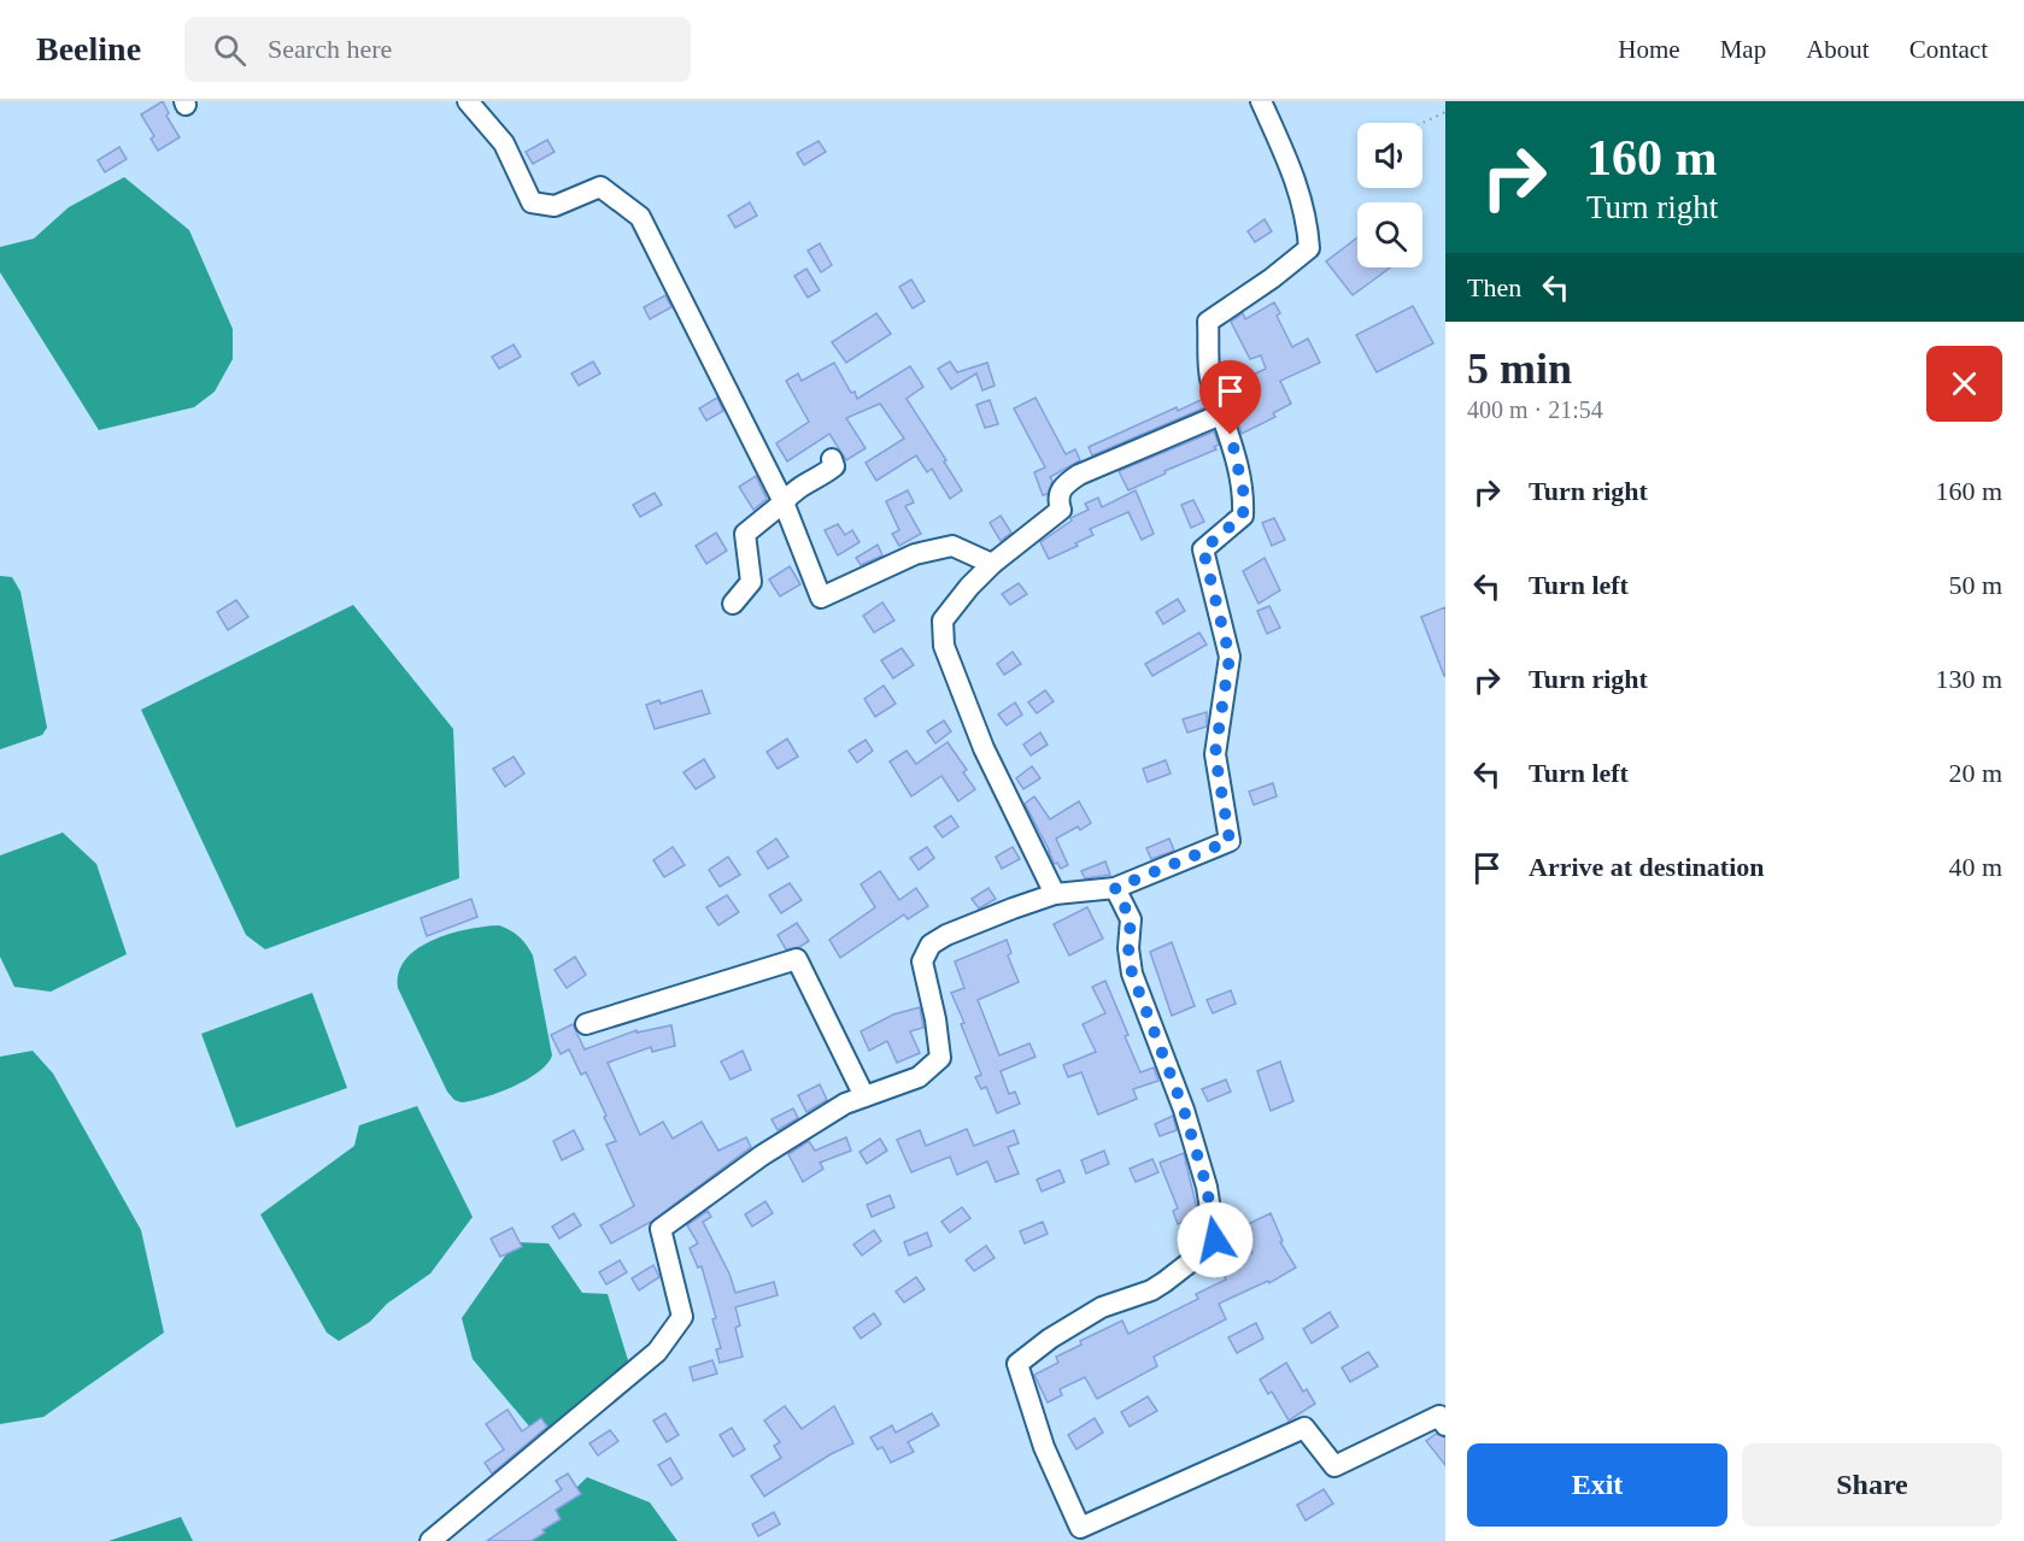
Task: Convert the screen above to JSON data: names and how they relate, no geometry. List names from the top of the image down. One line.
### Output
{"page":{"header":"Beeline","search":"Search here","nav":["Home","Map","About","Contact"],"turn":["160 m","Turn right"],"then":"Then","heading":["5 min","400 m · 21:54"],"list":[{"name":"Turn right","value":"160 m"},{"name":"Turn left","value":"50 m"},{"name":"Turn right","value":"130 m"},{"name":"Turn left","value":"20 m"},{"name":"Arrive at destination","value":"40 m"}],"buttons":["Exit","Share"]}}
